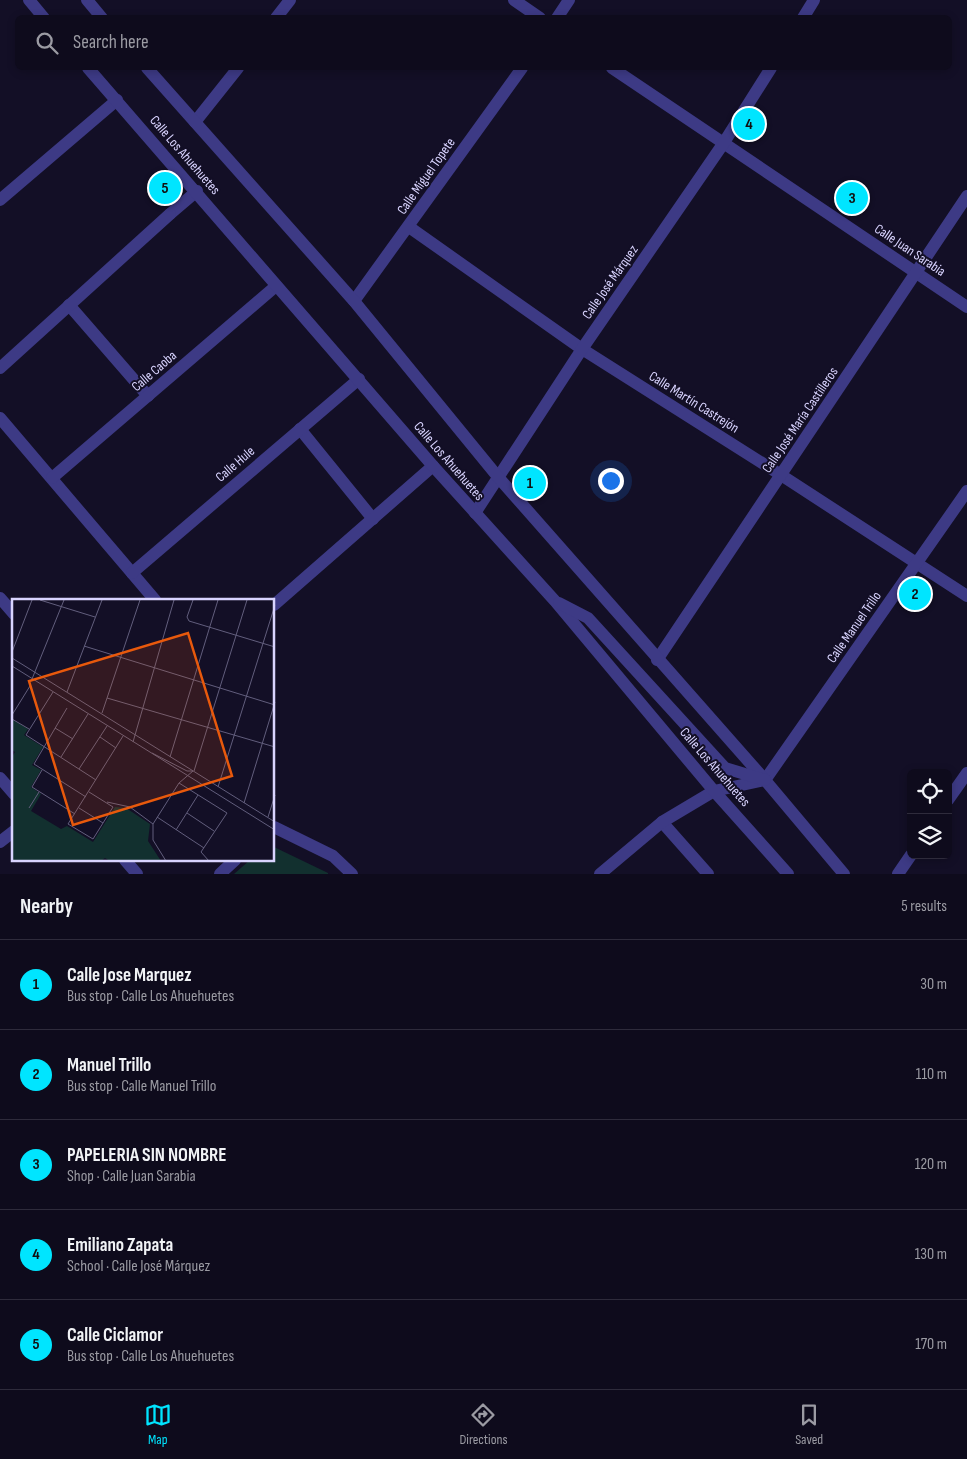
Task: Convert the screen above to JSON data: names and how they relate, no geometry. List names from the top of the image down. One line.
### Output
{"streets":{"street":["Calle Los Ahuehuetes","Calle Miguel Topete","Calle Juan Sarabia","Calle José Márquez","Calle Caoba","Calle Martín Castrejón","Calle José María Castilleros","Calle Hule","Calle Manuel Trillo"]},"crossings":[["Calle Los Ahuehuetes","Calle Miguel Topete"],["Calle Los Ahuehuetes","Calle José Márquez"],["Calle Los Ahuehuetes","Calle Caoba"],["Calle Los Ahuehuetes","Calle José María Castilleros"],["Calle Los Ahuehuetes","Calle Hule"],["Calle Los Ahuehuetes","Calle Manuel Trillo"],["Calle Miguel Topete","Calle Martín Castrejón"],["Calle Juan Sarabia","Calle José Márquez"],["Calle Juan Sarabia","Calle José María Castilleros"],["Calle José Márquez","Calle Martín Castrejón"],["Calle Martín Castrejón","Calle José María Castilleros"],["Calle Martín Castrejón","Calle Manuel Trillo"]],"page":{"search":"Search here","pins":["4","5","3","1","2"],"heading":["Nearby","5 results"],"list":[{"mark":"1","name":"Calle Jose Marquez","note":"Bus stop · Calle Los Ahuehuetes","value":"30 m"},{"mark":"2","name":"Manuel Trillo","note":"Bus stop · Calle Manuel Trillo","value":"110 m"},{"mark":"3","name":"PAPELERIA SIN NOMBRE","note":"Shop · Calle Juan Sarabia","value":"120 m"},{"mark":"4","name":"Emiliano Zapata","note":"School · Calle José Márquez","value":"130 m"},{"mark":"5","name":"Calle Ciclamor","note":"Bus stop · Calle Los Ahuehuetes","value":"170 m"}],"nav":["Map","Directions","Saved"]}}
